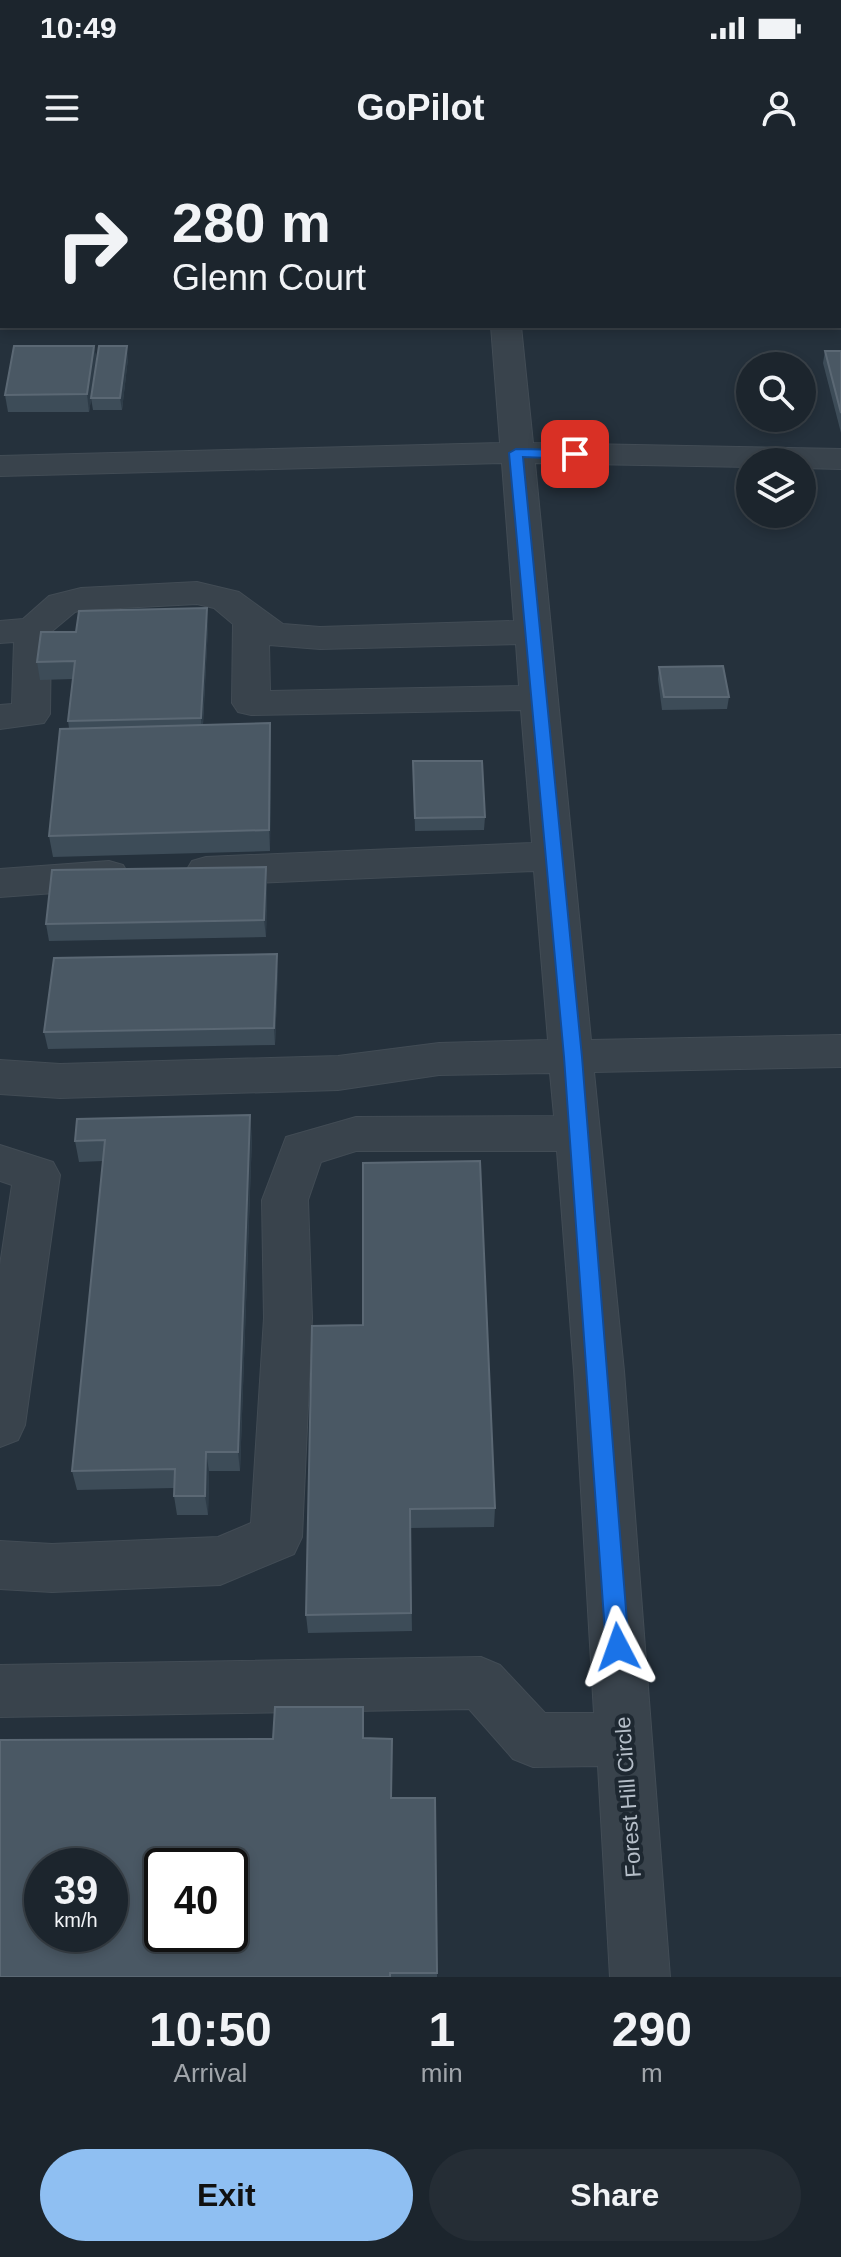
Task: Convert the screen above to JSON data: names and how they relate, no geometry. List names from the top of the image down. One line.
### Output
{"streets":{"street":["Forest Hill Circle"]},"page":{"status":"10:49","header":"GoPilot","turn":["280 m","Glenn Court"],"speed":"39 km/h","limit":"40","eta":["10:50","Arrival","1","min","290","m"],"buttons":["Exit","Share"]}}
